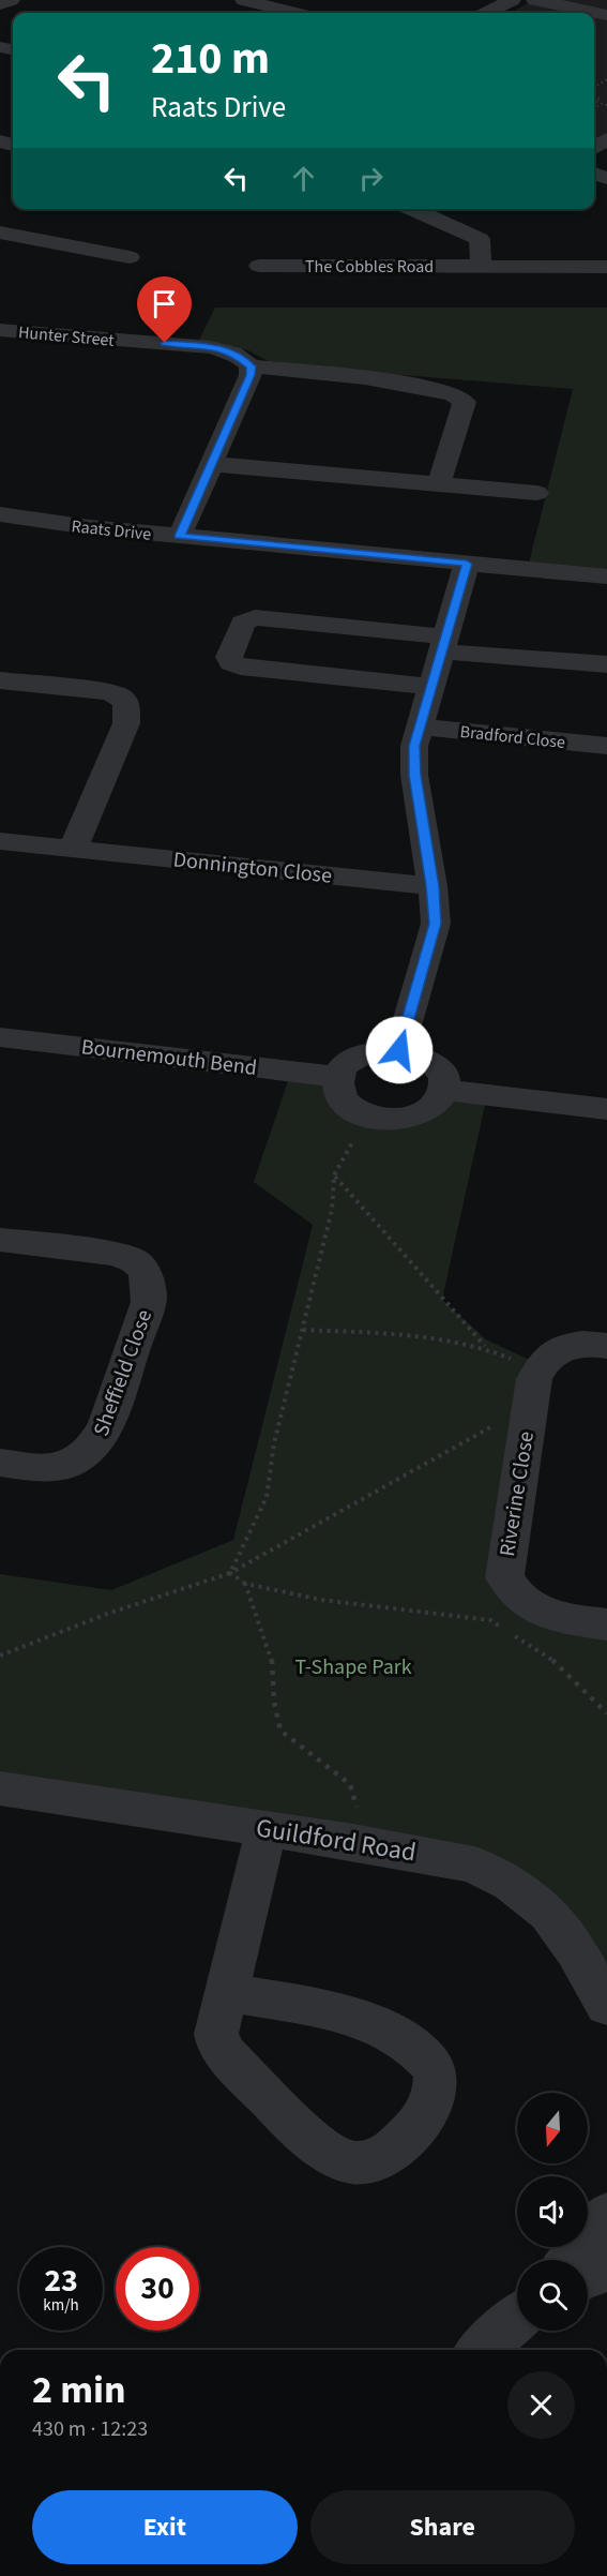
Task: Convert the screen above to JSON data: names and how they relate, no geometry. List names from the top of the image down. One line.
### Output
{"streets":{"street":["The Cobbles Road","Hunter Street","Raats Drive","Bradford Close","Donnington Close","Bournemouth Bend","Sheffield Close","Riverine Close","Guildford Road"]},"parks":["T-Shape Park"],"north":"bottom","page":{"turn":["210 m","Raats Drive"],"speed":"23 km/h","limit":"30","heading":["2 min","430 m · 12:23"],"buttons":["Exit","Share"]}}
